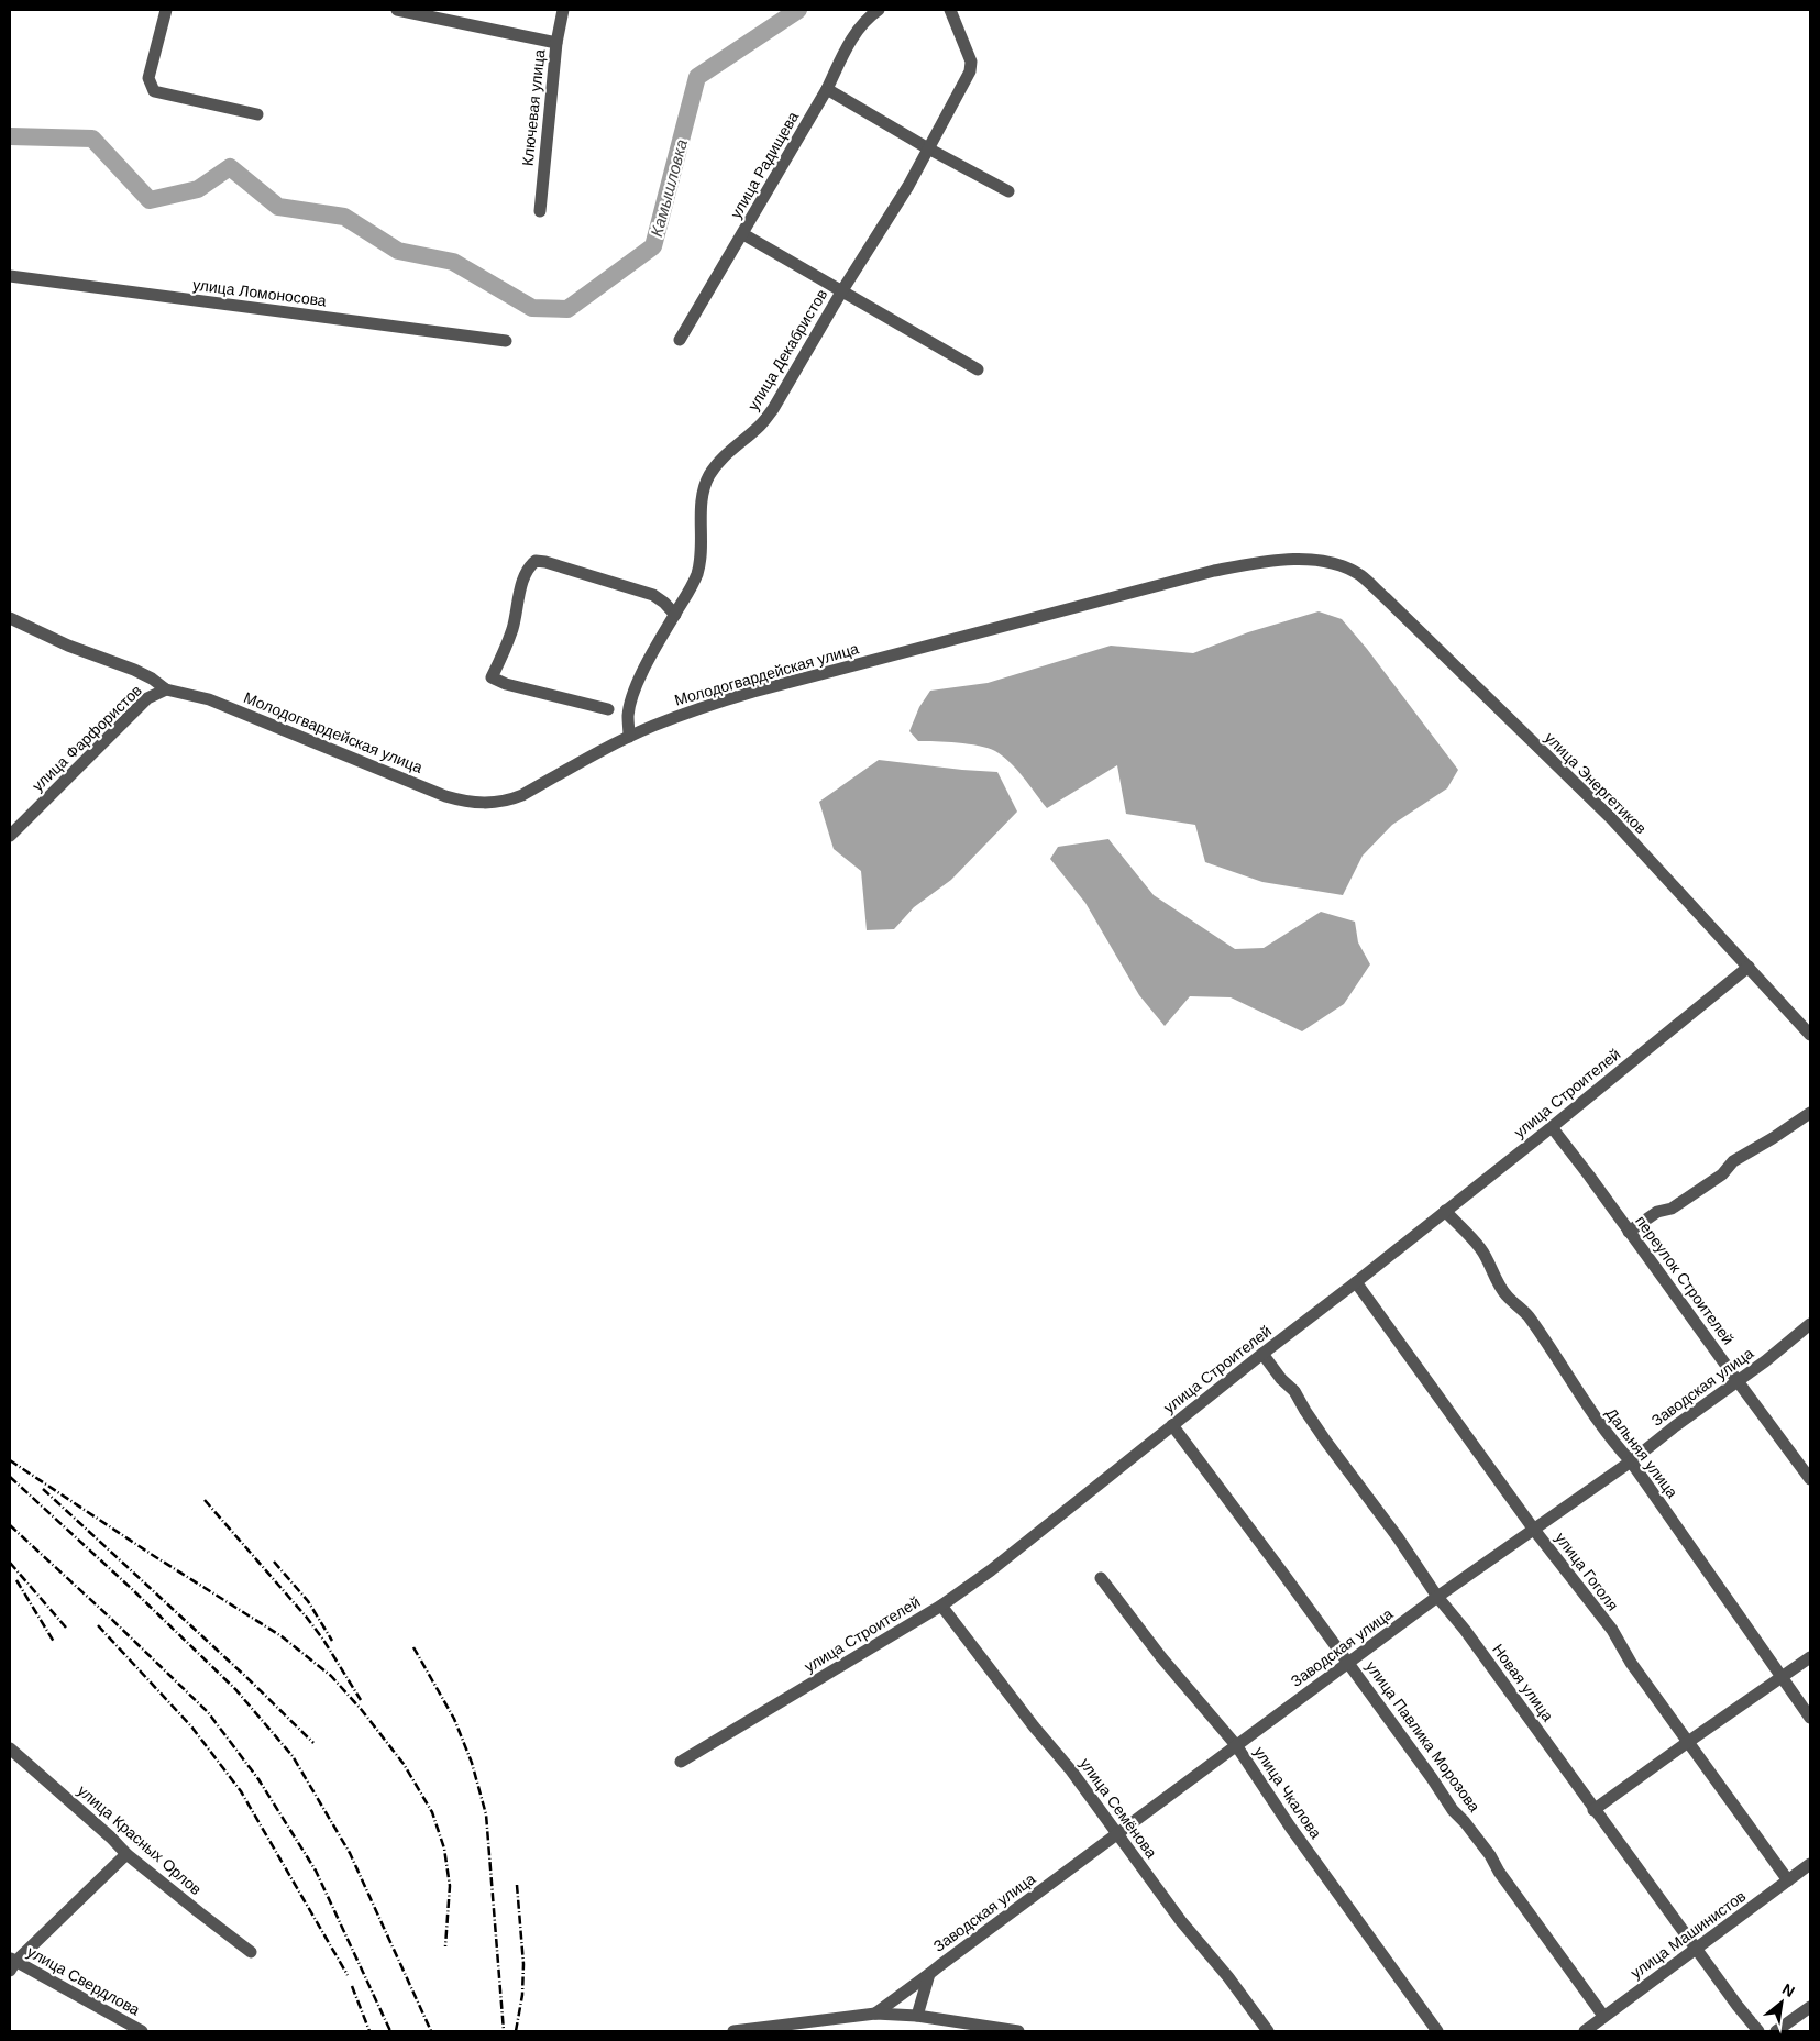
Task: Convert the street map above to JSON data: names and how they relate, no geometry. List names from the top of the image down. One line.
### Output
{"streets":{"street":["Ключевая улица","улица Радищева","улица Ломоносова","улица Декабристов","Молодогвардейская улица","улица Фарфористов","улица Энергетиков","улица Строителей","переулок Строителей","Заводская улица","Дальняя улица","улица Гоголя","Новая улица","улица Павлика Морозова","улица Чкалова","улица Семёнова","улица Красных Орлов","улица Машинистов","улица Свердлова"]},"crossings":[["улица Декабристов","Молодогвардейская улица"],["Молодогвардейская улица","улица Фарфористов"],["Молодогвардейская улица","улица Энергетиков"],["улица Энергетиков","улица Строителей"],["улица Строителей","переулок Строителей"],["улица Строителей","Дальняя улица"],["улица Строителей","улица Гоголя"],["улица Строителей","Новая улица"],["улица Строителей","улица Павлика Морозова"],["улица Строителей","улица Семёнова"],["переулок Строителей","Заводская улица"],["Заводская улица","Дальняя улица"],["Заводская улица","улица Гоголя"],["Заводская улица","Новая улица"],["Заводская улица","улица Павлика Морозова"],["Заводская улица","улица Чкалова"],["Заводская улица","улица Семёнова"],["улица Гоголя","улица Машинистов"],["Новая улица","улица Машинистов"],["улица Павлика Морозова","улица Машинистов"]],"water":["Камышловка"],"north":"top right"}
